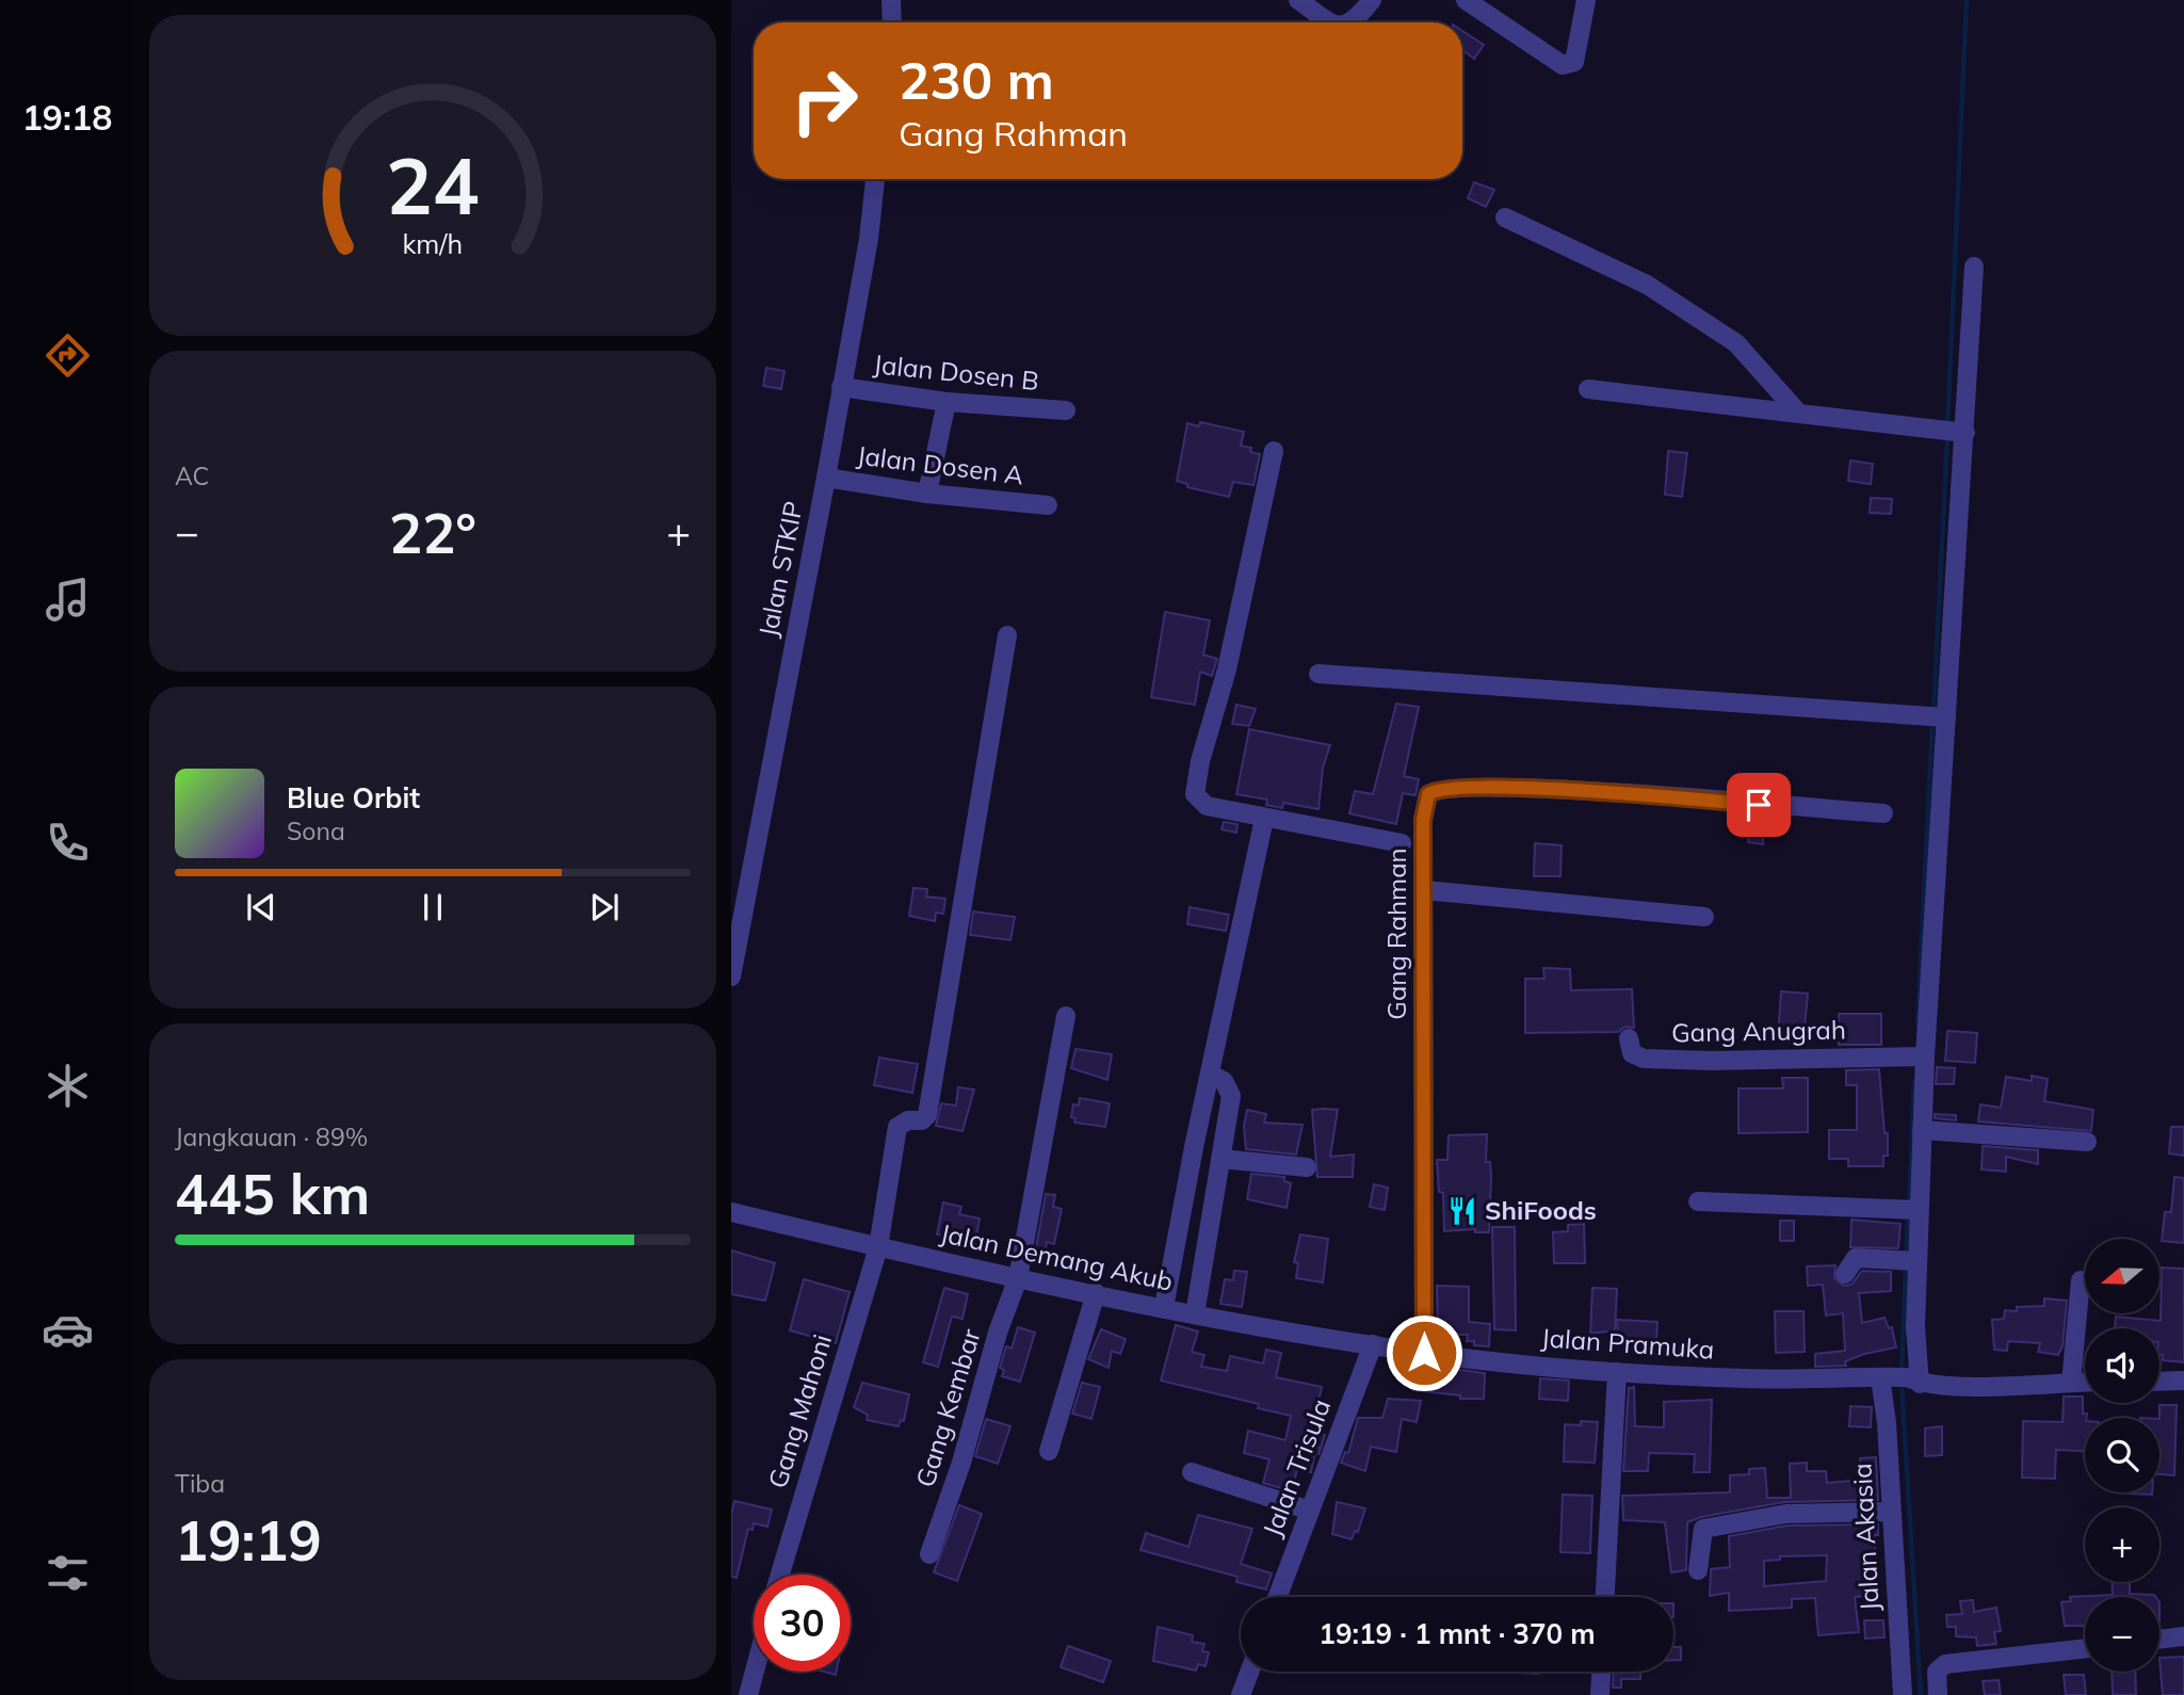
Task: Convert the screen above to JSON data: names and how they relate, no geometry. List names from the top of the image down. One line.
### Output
{"streets":{"street":["Jalan Dosen B","Jalan Dosen A","Jalan STKIP","Gang Rahman","Gang Anugrah","Jalan Demang Akub","Jalan Pramuka","Gang Kembar","Gang Mahoni","Jalan Trisula","Jalan Akasia"]},"crossings":[["Jalan Dosen B","Jalan STKIP"],["Jalan Dosen A","Jalan STKIP"],["Gang Rahman","Jalan Pramuka"],["Gang Anugrah","Jalan Akasia"],["Jalan Demang Akub","Jalan Pramuka"],["Jalan Demang Akub","Gang Kembar"],["Jalan Demang Akub","Gang Mahoni"],["Jalan Demang Akub","Jalan Trisula"],["Jalan Pramuka","Jalan Trisula"],["Jalan Pramuka","Jalan Akasia"]],"places":{"restaurant":["ShiFoods"]},"north":"left","page":{"tabs":"19:18","turn":["230 m","Gang Rahman"],"tile":["AC",["Jangkauan · 89%","445 km"],["Tiba","19:19"]],"heat":["−","22°","+"],"song":["Blue Orbit","Sona"],"map_buttons":["+","−"],"limit":"30","trip":"19:19 · 1 mnt · 370 m","gauge":["24","km/h"]}}
